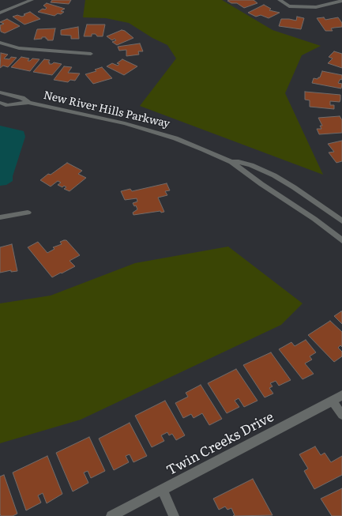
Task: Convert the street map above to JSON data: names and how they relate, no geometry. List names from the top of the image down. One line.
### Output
{"streets":{"street":["New River Hills Parkway","Twin Creeks Drive"]}}
